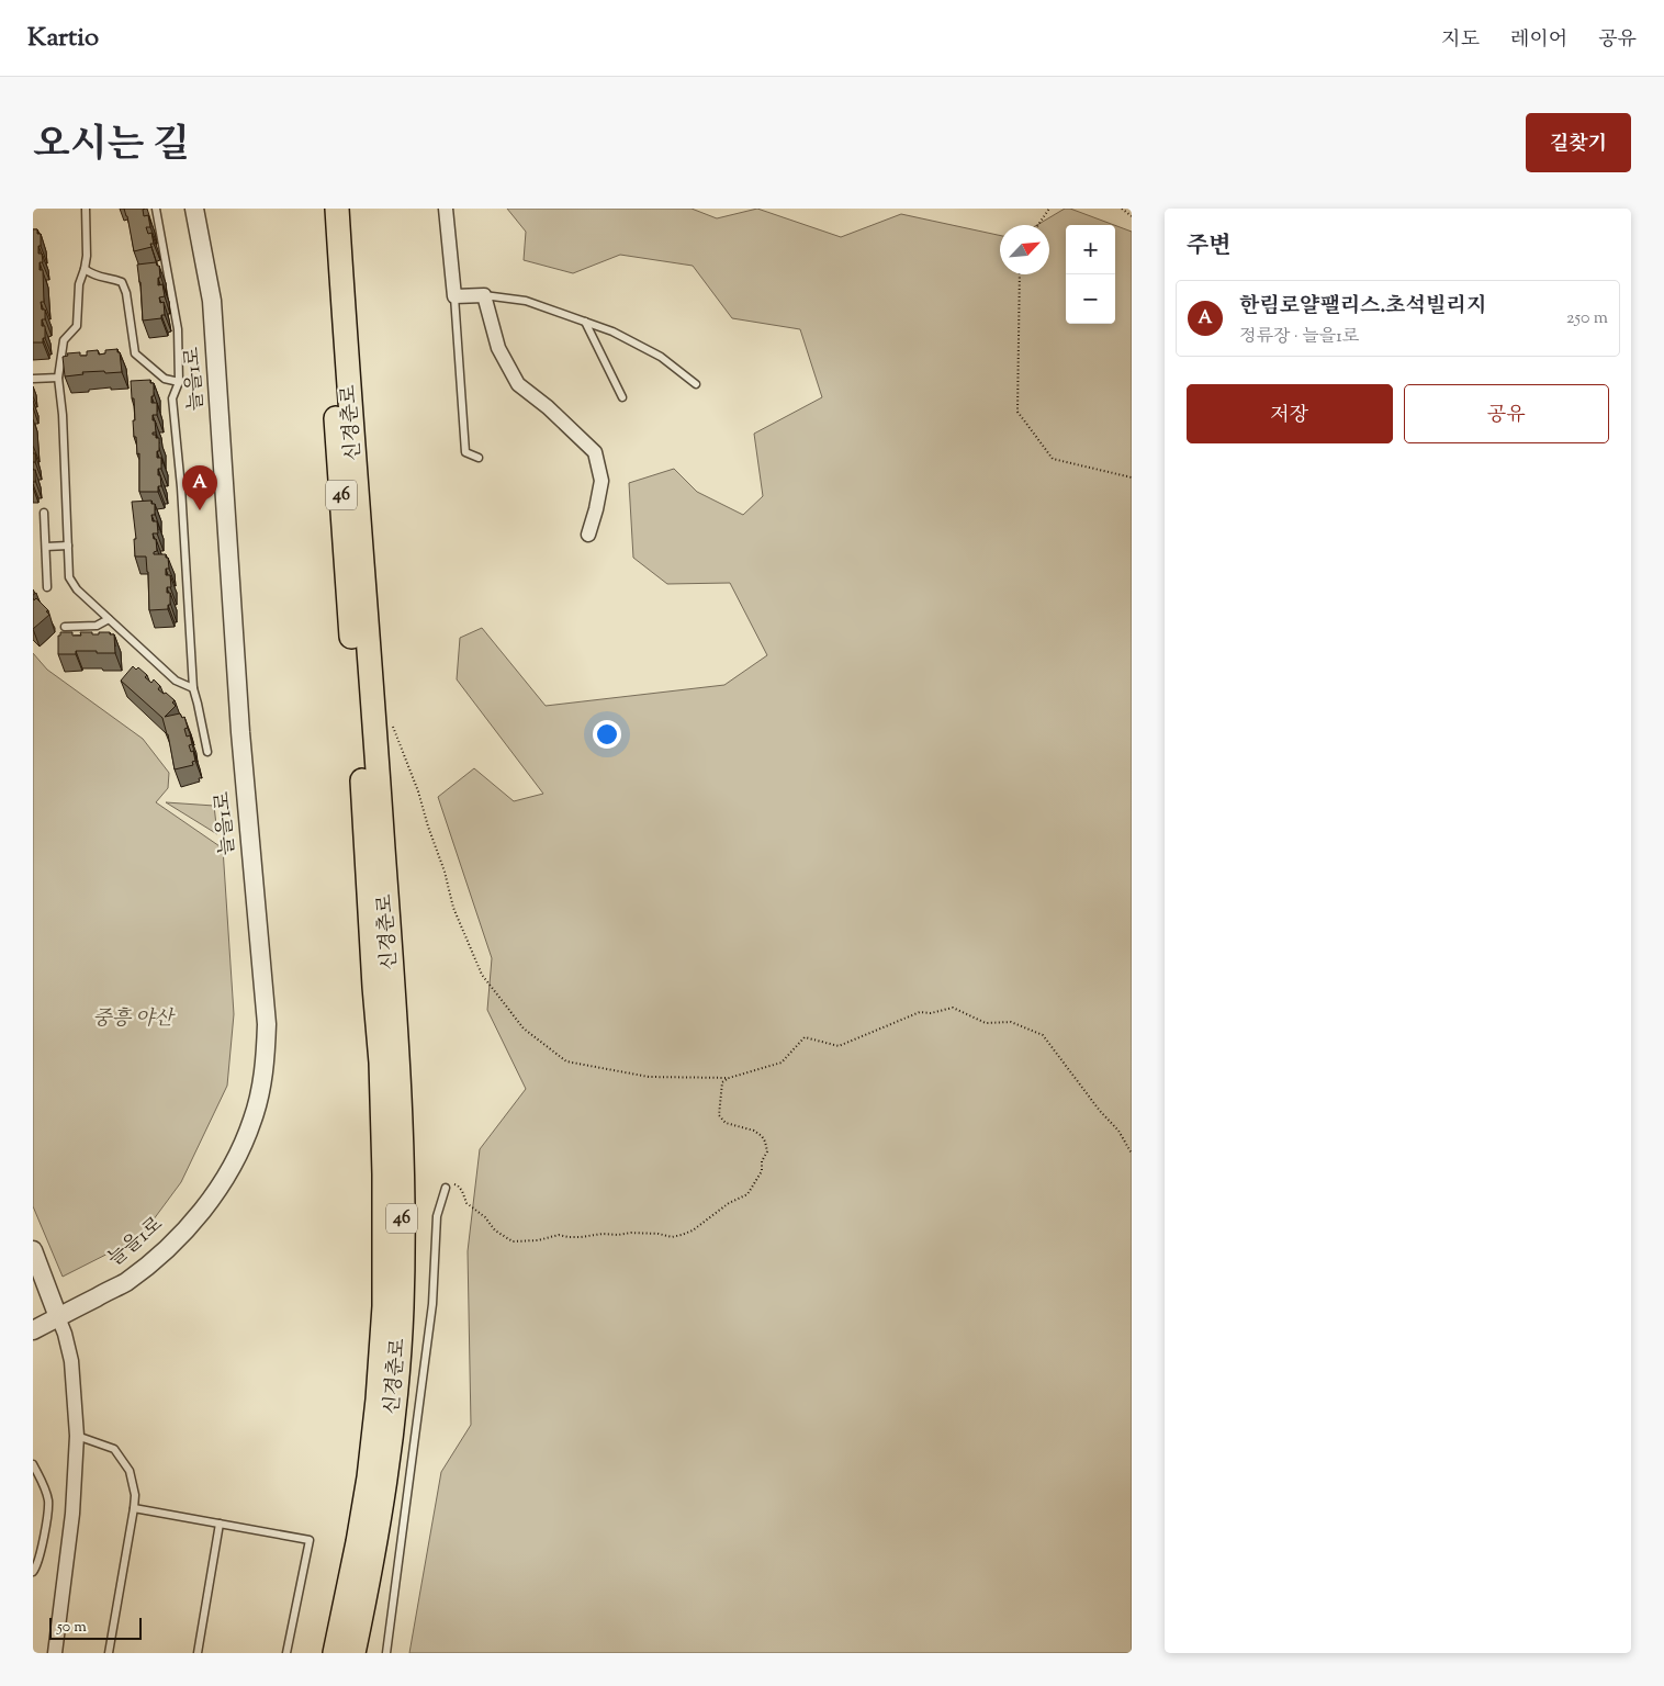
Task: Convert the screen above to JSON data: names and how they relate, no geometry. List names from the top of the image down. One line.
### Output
{"streets":{"highway":["신경춘로","46"],"street":["늘을1로"]},"parks":["중흥 야산"],"scale_bar":"50 m","north":"top right","page":{"header":"Kartio","nav":["지도","레이어","공유"],"title":"오시는 길","buttons":["길찾기",["저장","공유"]],"heading":"주변","map_buttons":["+","−"],"list":[{"mark":"A","name":"한림로얄팰리스.초석빌리지","note":"정류장 · 늘을1로","value":"250 m"}],"pins":"A","scale":"50 m"}}
